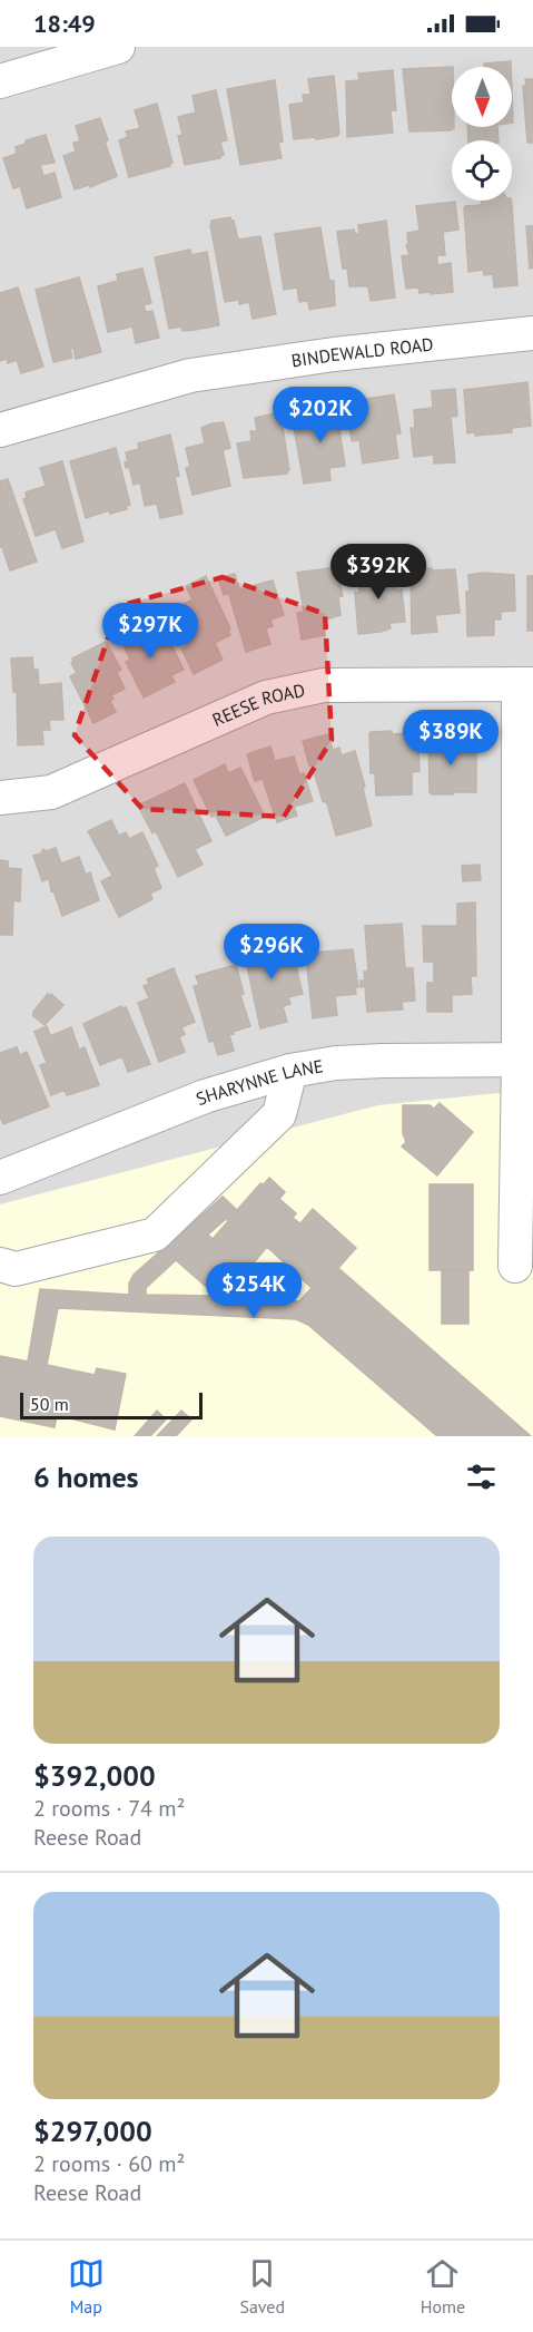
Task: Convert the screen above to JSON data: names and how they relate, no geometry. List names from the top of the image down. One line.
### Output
{"streets":{"street":["BINDEWALD ROAD","REESE ROAD","SHARYNNE LANE"]},"scale_bar":"50 m","north":"bottom","page":{"status":"18:49","price":["$202K","$392K","$297K","$389K","$296K","$254K"],"scale":"50 m","heading":"6 homes","list":[{"name":"$392,000","note":"2 rooms · 74 m² · Reese Road"},{"name":"$297,000","note":"2 rooms · 60 m² · Reese Road"}],"tabs":["Map","Saved","Home"]}}
